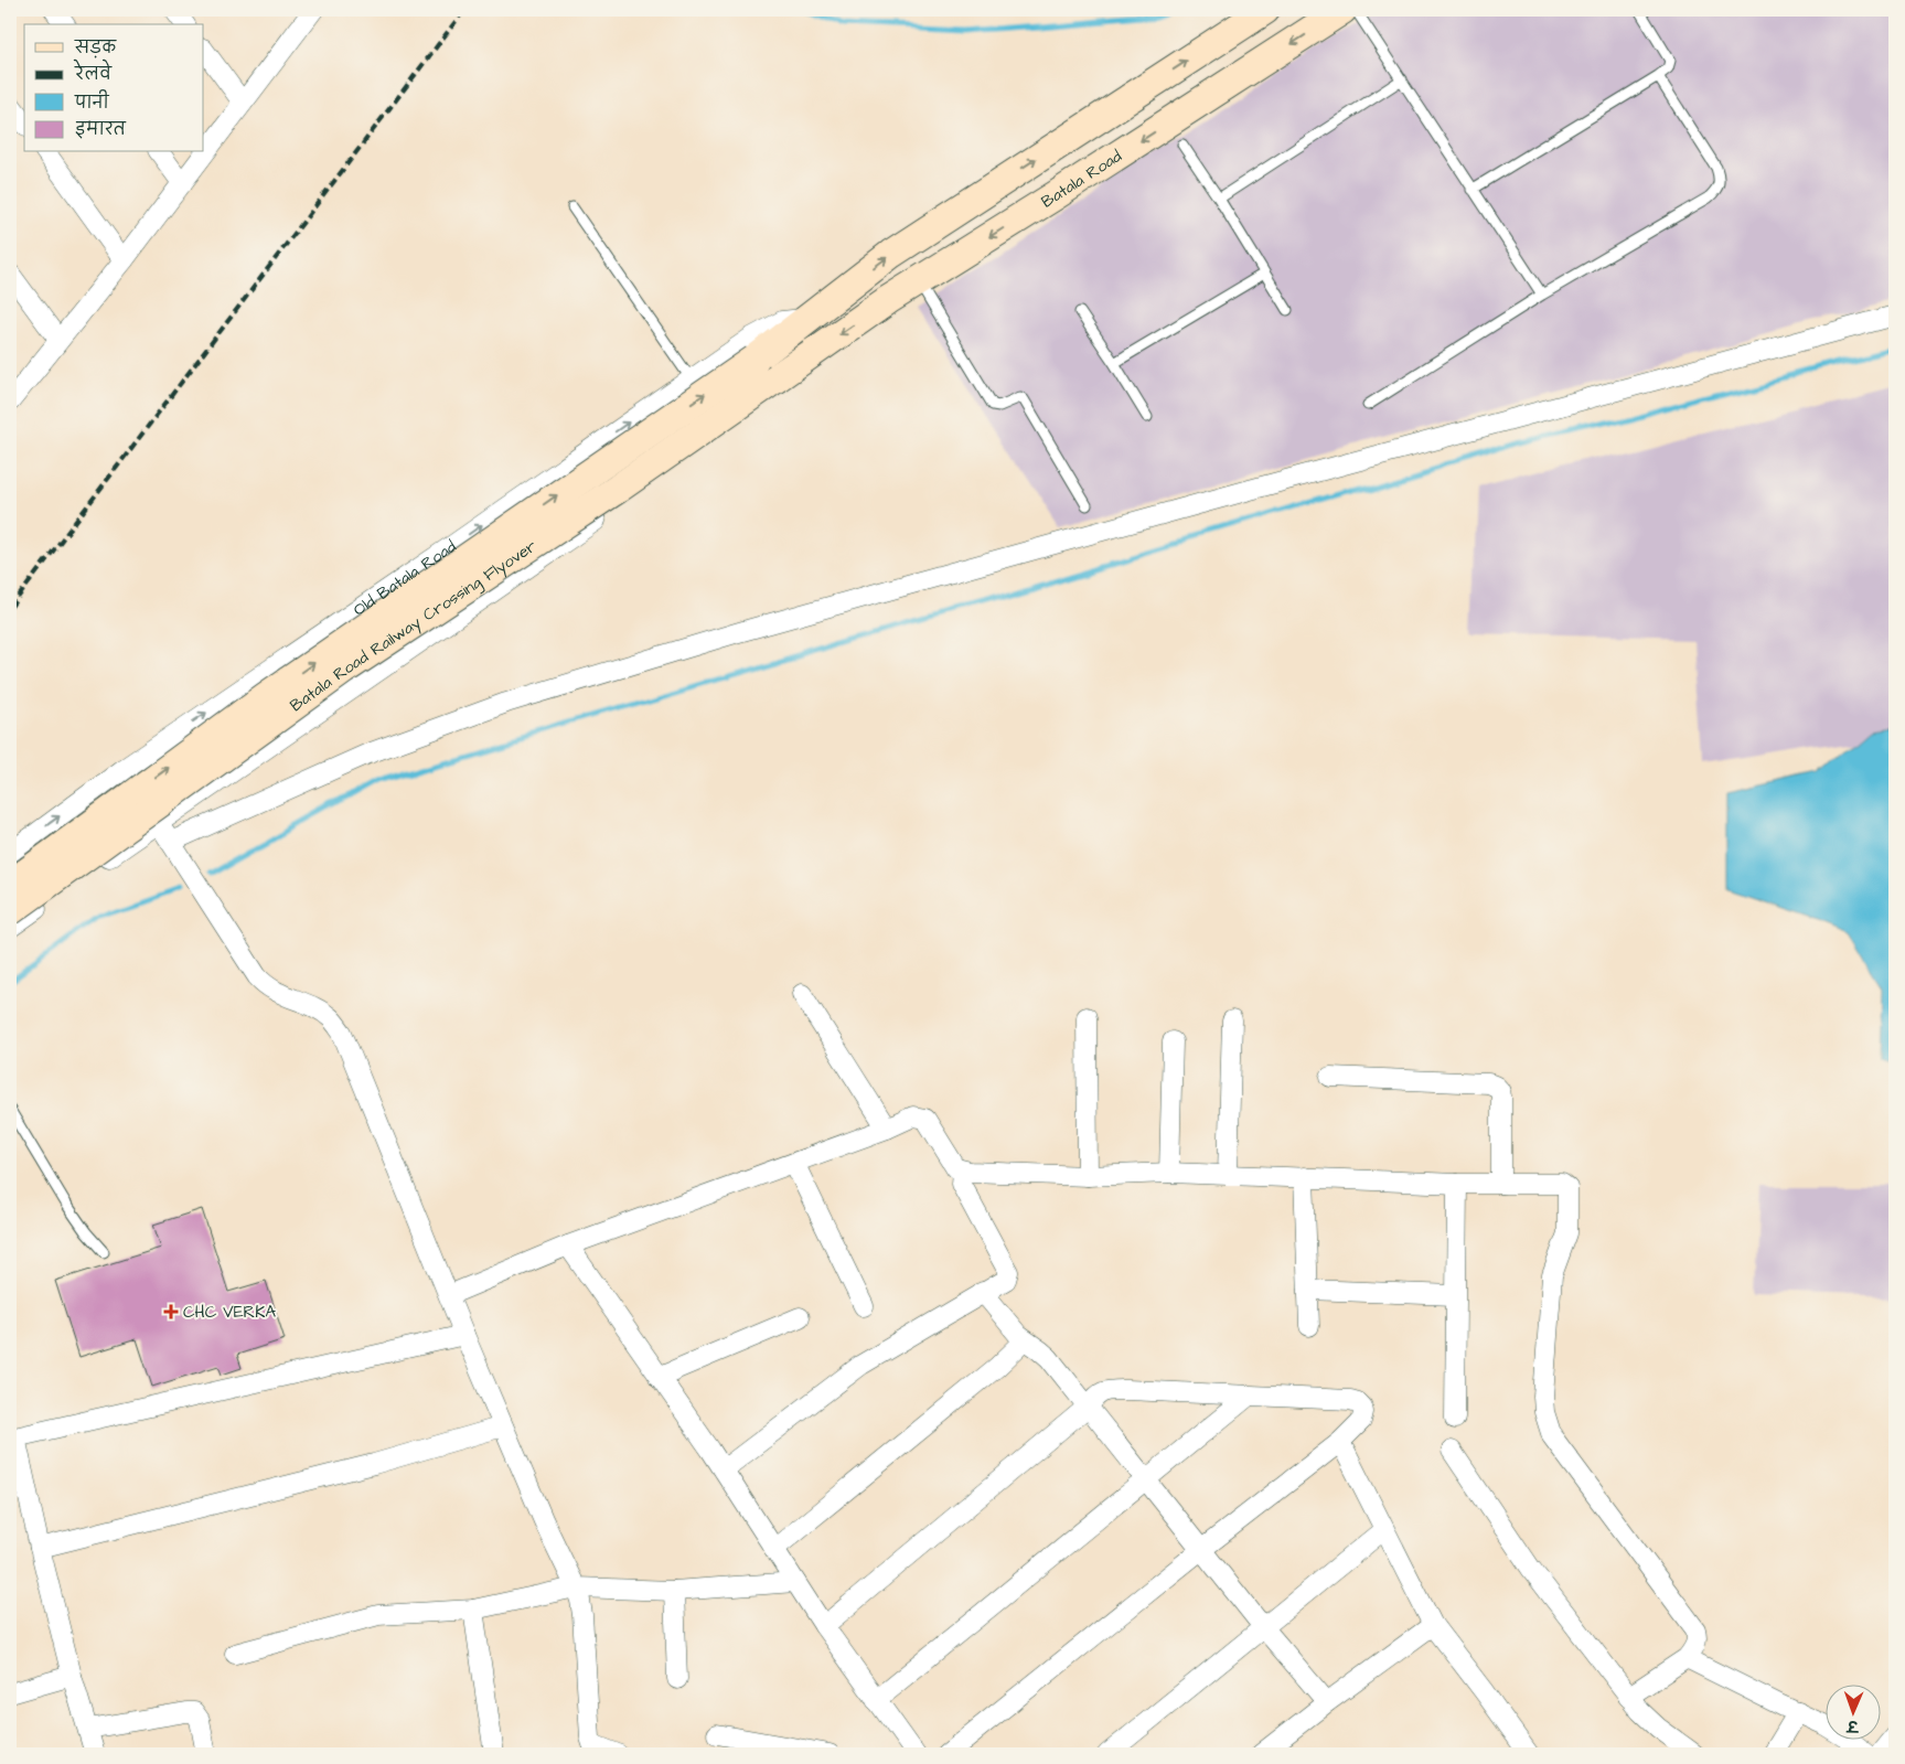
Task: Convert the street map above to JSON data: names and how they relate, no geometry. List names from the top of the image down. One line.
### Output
{"streets":{"main road":["Batala Road","Batala Road Railway Crossing Flyover"],"street":["Old Batala Road"]},"crossings":[["Batala Road","Batala Road Railway Crossing Flyover"],["Old Batala Road","Batala Road Railway Crossing Flyover"]],"places":{"health":["CHC VERKA"]},"legend":["सड़क","रेलवे","पानी","इमारत"],"north":"bottom"}
